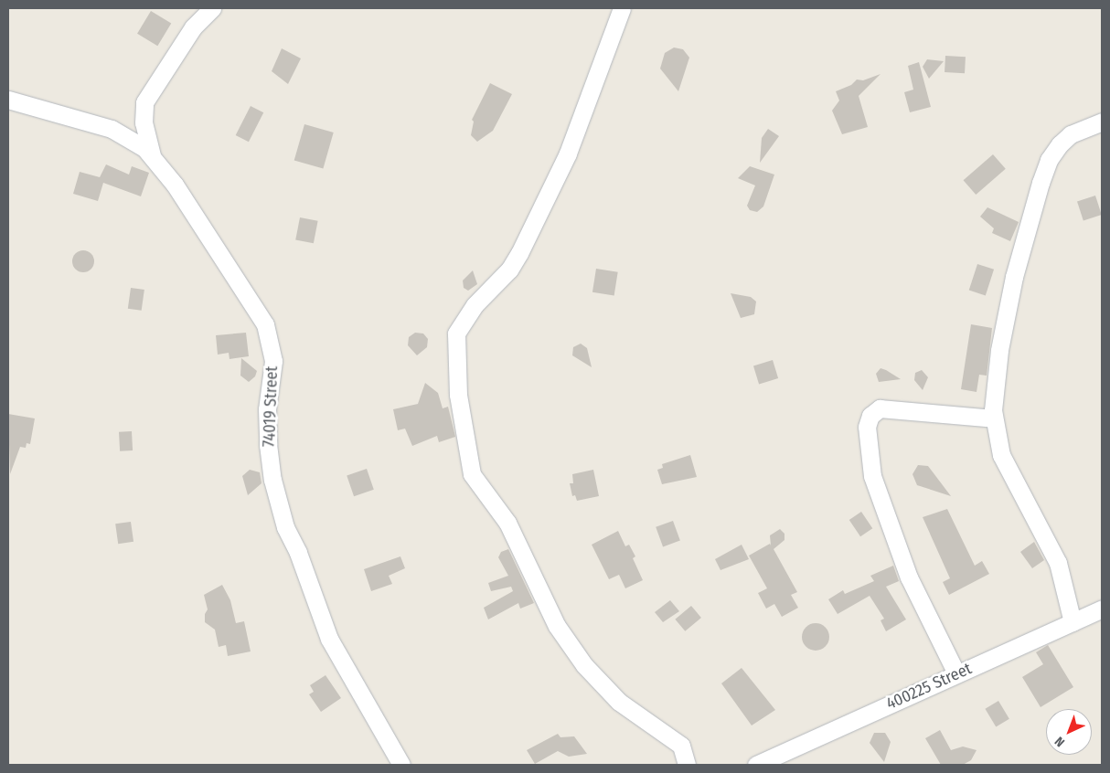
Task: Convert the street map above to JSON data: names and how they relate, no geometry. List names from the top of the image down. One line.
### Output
{"streets":{"street":["74019 Street","400225 Street"]},"north":"bottom left"}
